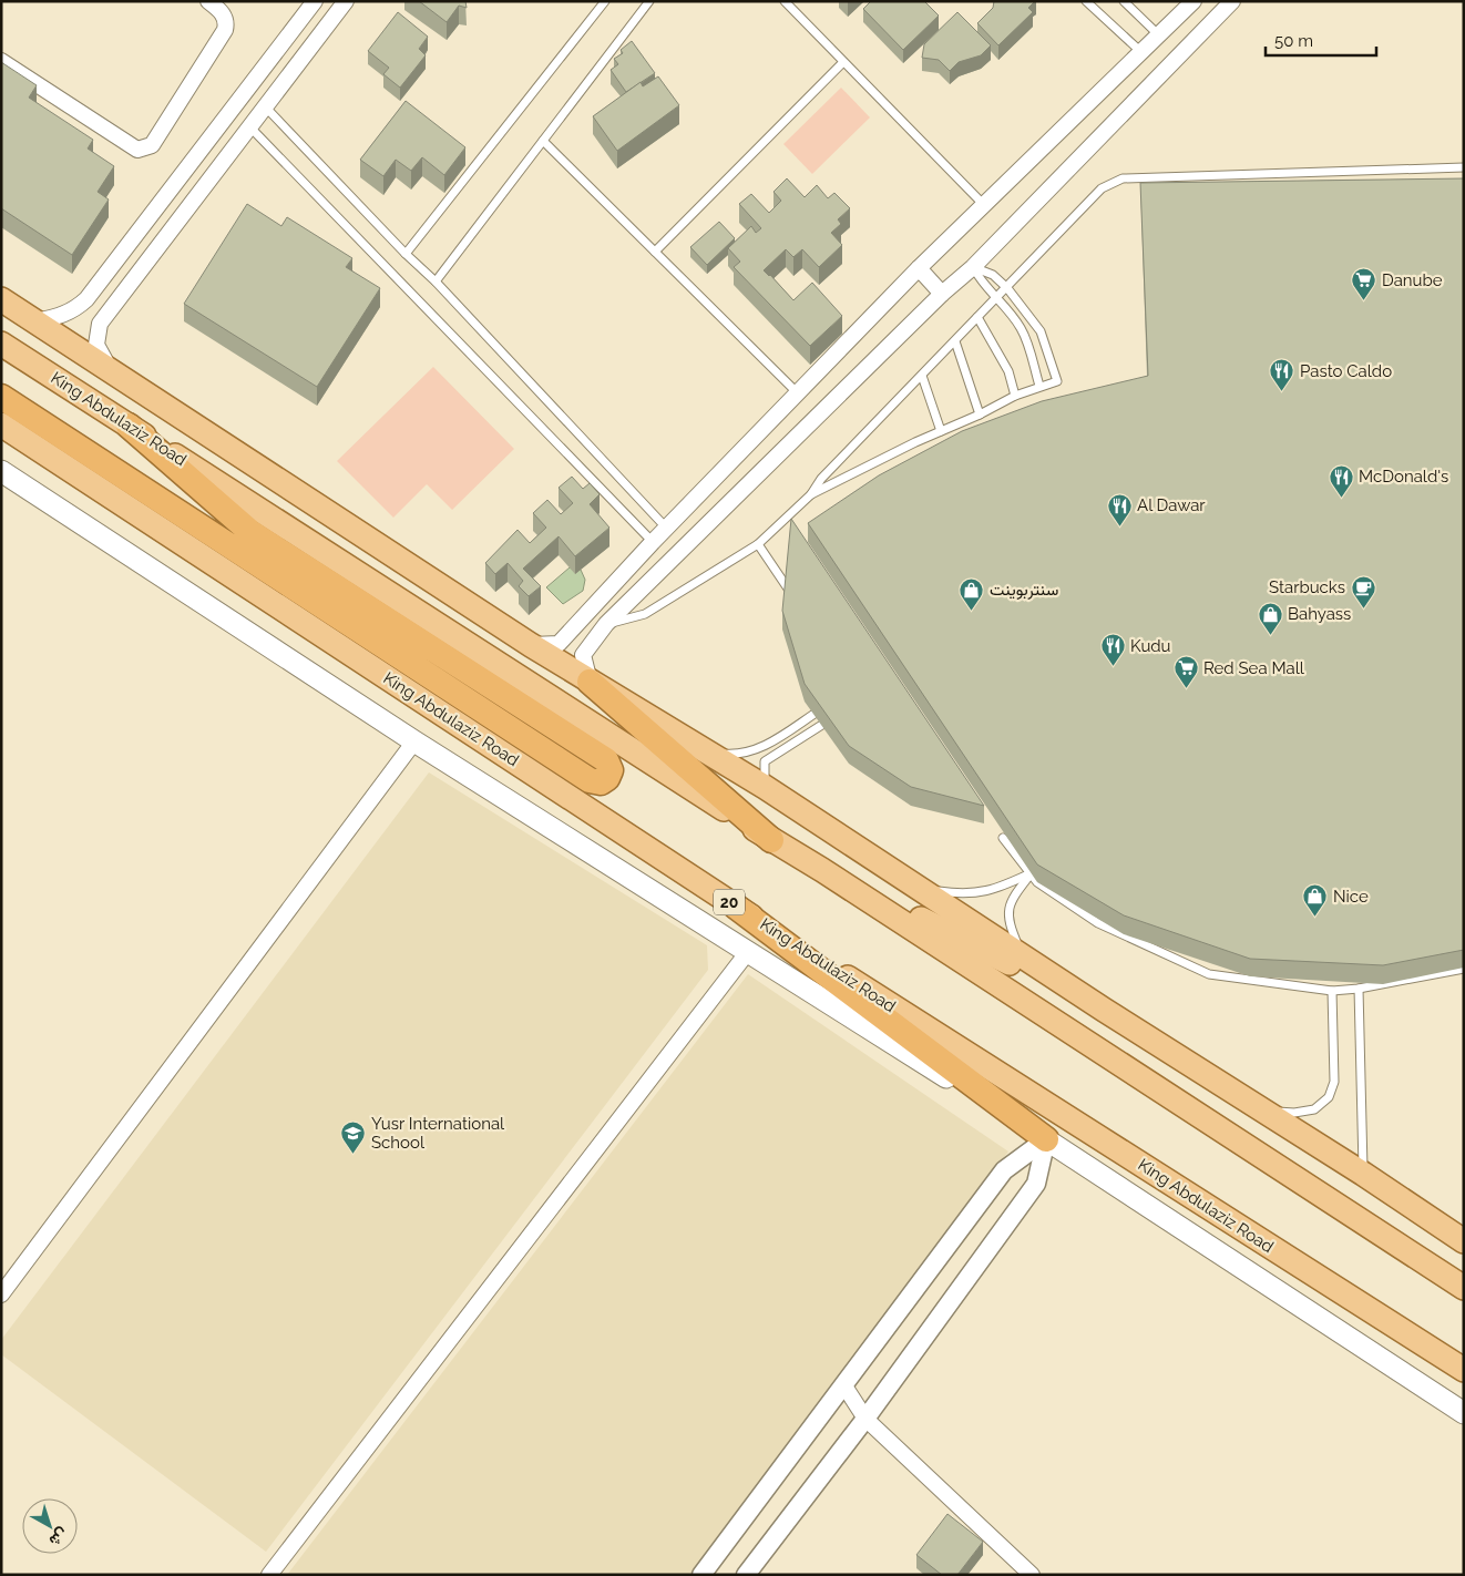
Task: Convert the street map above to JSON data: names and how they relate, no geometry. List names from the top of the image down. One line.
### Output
{"streets":{"main road":["King Abdulaziz Road","20"]},"places":{"supermarket":["Danube","Red Sea Mall"],"restaurant":["Pasto Caldo","McDonald's","Al Dawar","Kudu"],"cafe":["Starbucks"],"shop":["سنتربوينت","Bahyass","Nice"],"school or university":["Yusr International School"]},"scale_bar":"50 m","north":"bottom right"}
